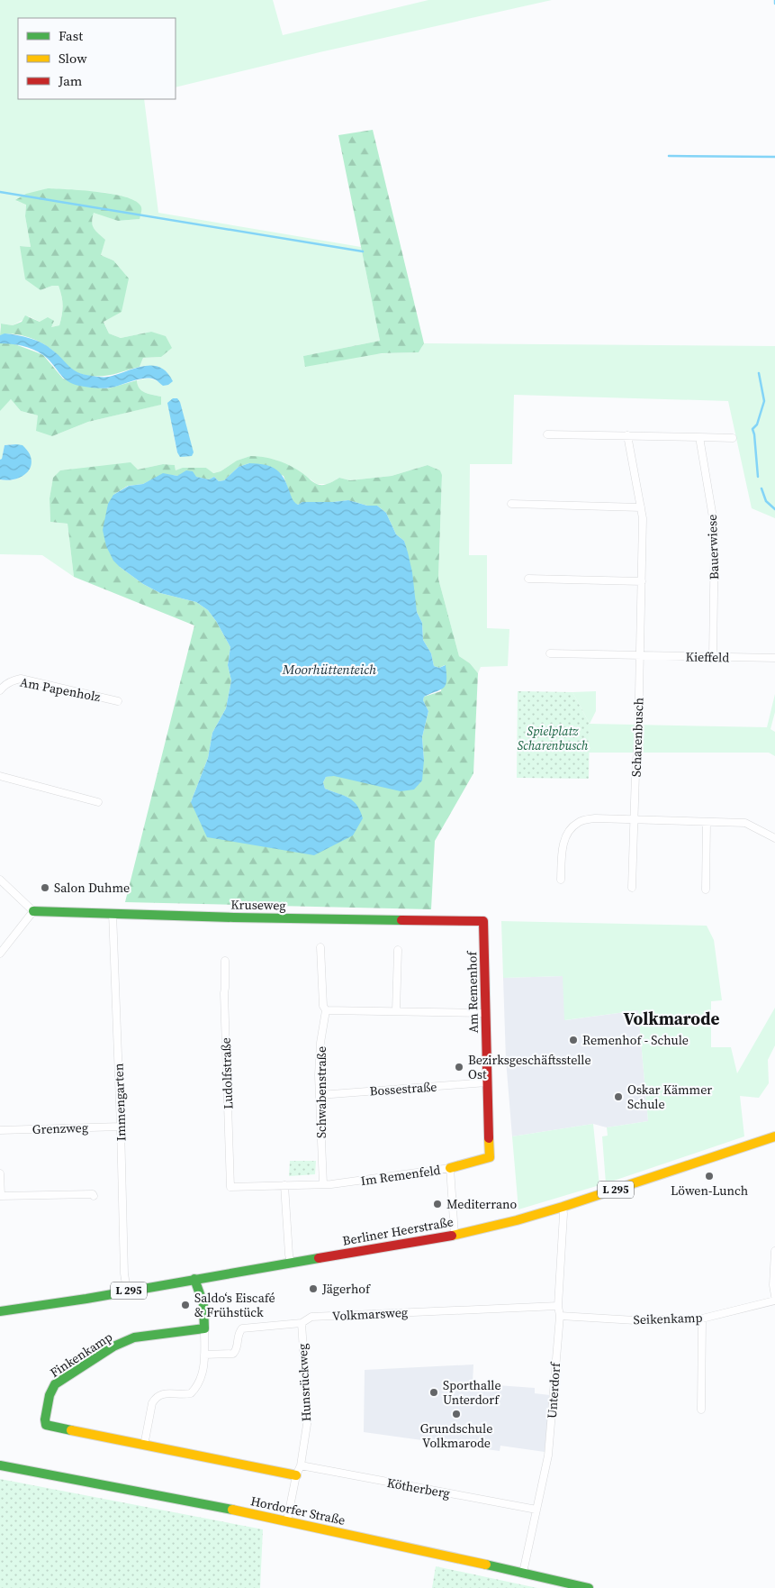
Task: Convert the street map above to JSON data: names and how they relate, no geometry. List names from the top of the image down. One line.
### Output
{"streets":{"main road":["Kruseweg","Am Remenhof","L 295","Berliner Heerstraße","Finkenkamp","Hordorfer Straße"],"street":["Bauerwiese","Kieffeld","Am Papenholz","Scharenbusch","Ludolfstraße","Bossestraße","Schwabenstraße","Immengarten","Grenzweg","Im Remenfeld","Volkmarsweg","Seikenkamp","Hunsrückweg","Unterdorf","Kötherberg"]},"crossings":[["Bauerwiese","Kieffeld"],["Kieffeld","Scharenbusch"],["Kruseweg","Am Remenhof"],["Kruseweg","Immengarten"],["Am Remenhof","Bossestraße"],["Am Remenhof","Im Remenfeld"],["Ludolfstraße","Im Remenfeld"],["Bossestraße","Schwabenstraße"],["Schwabenstraße","Im Remenfeld"],["Immengarten","Grenzweg"],["Immengarten","Berliner Heerstraße"],["Im Remenfeld","Berliner Heerstraße"],["Berliner Heerstraße","Unterdorf"],["Volkmarsweg","Hunsrückweg"],["Volkmarsweg","Unterdorf"],["Seikenkamp","Unterdorf"],["Finkenkamp","Hunsrückweg"],["Hunsrückweg","Kötherberg"],["Hunsrückweg","Hordorfer Straße"],["Unterdorf","Kötherberg"],["Unterdorf","Hordorfer Straße"]],"districts":["Volkmarode"],"water":["Moorhüttenteich"],"parks":["Spielplatz Scharenbusch"],"places":["Salon Duhme","Remenhof - Schule","Bezirksgeschäftsstelle Ost","Oskar Kämmer Schule","Löwen-Lunch","Mediterrano","Jägerhof","Saldo‘s Eiscafé & Frühstück","Sporthalle Unterdorf","Grundschule Volkmarode"],"legend":["Fast","Slow","Jam"]}
